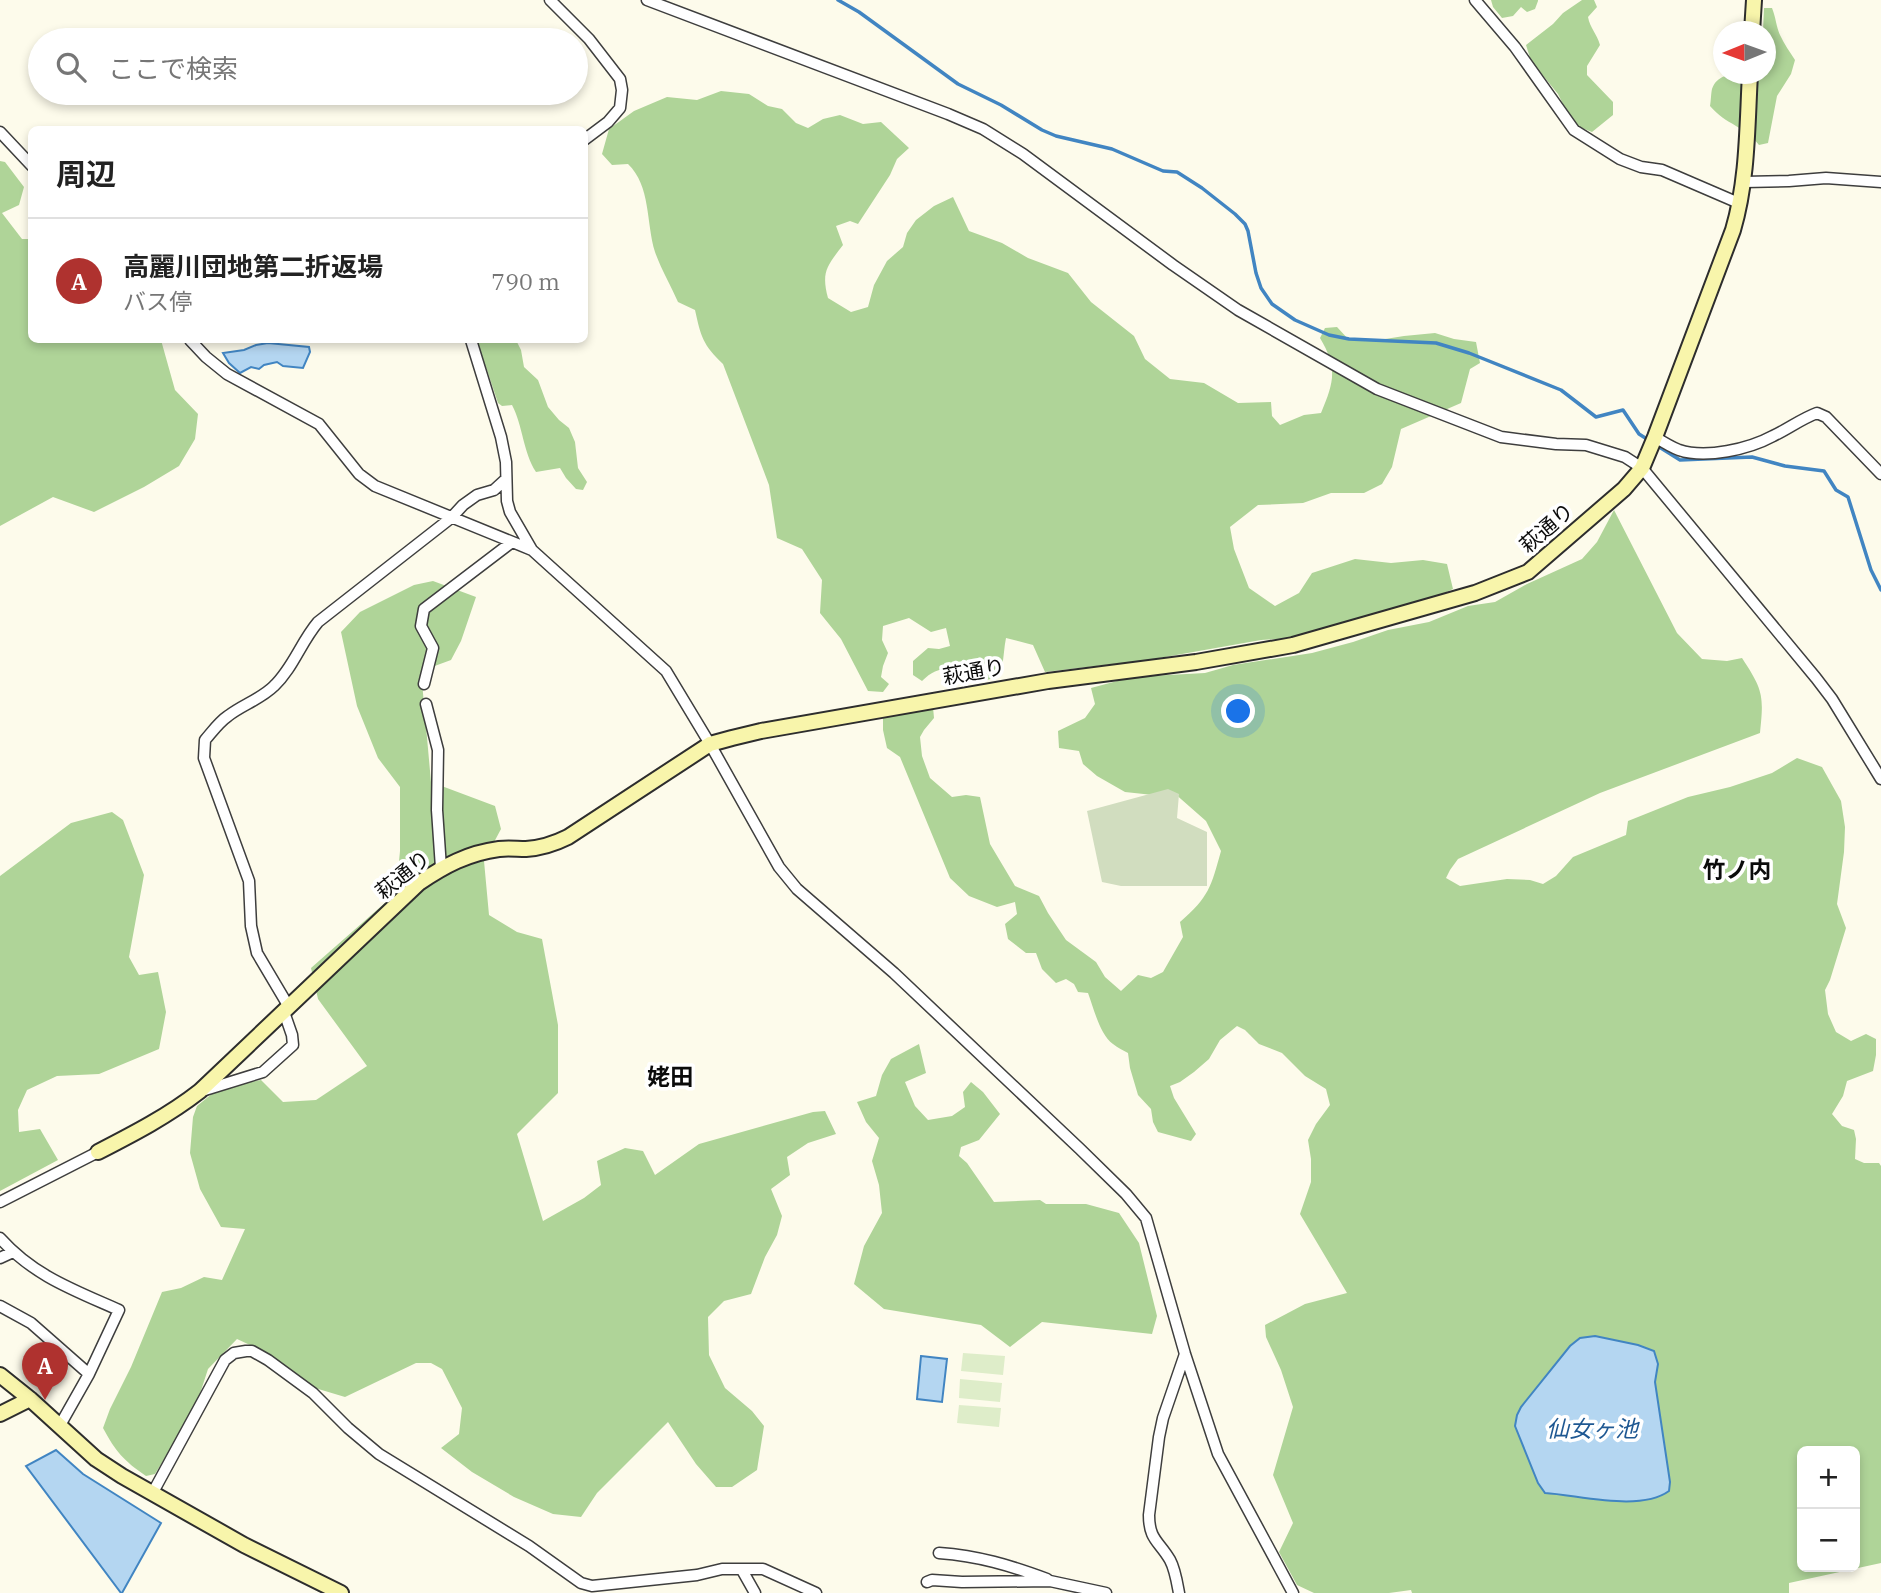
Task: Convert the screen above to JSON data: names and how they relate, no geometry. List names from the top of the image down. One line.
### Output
{"streets":{"street":["萩通り"]},"districts":["竹ノ内","姥田"],"water":["仙女ヶ池"],"north":"left","page":{"search":"ここで検索","heading":"周辺","list":[{"mark":"A","name":"高麗川団地第二折返場","note":"バス停","value":"790 m"}],"pins":"A","map_buttons":["+","−"]}}
